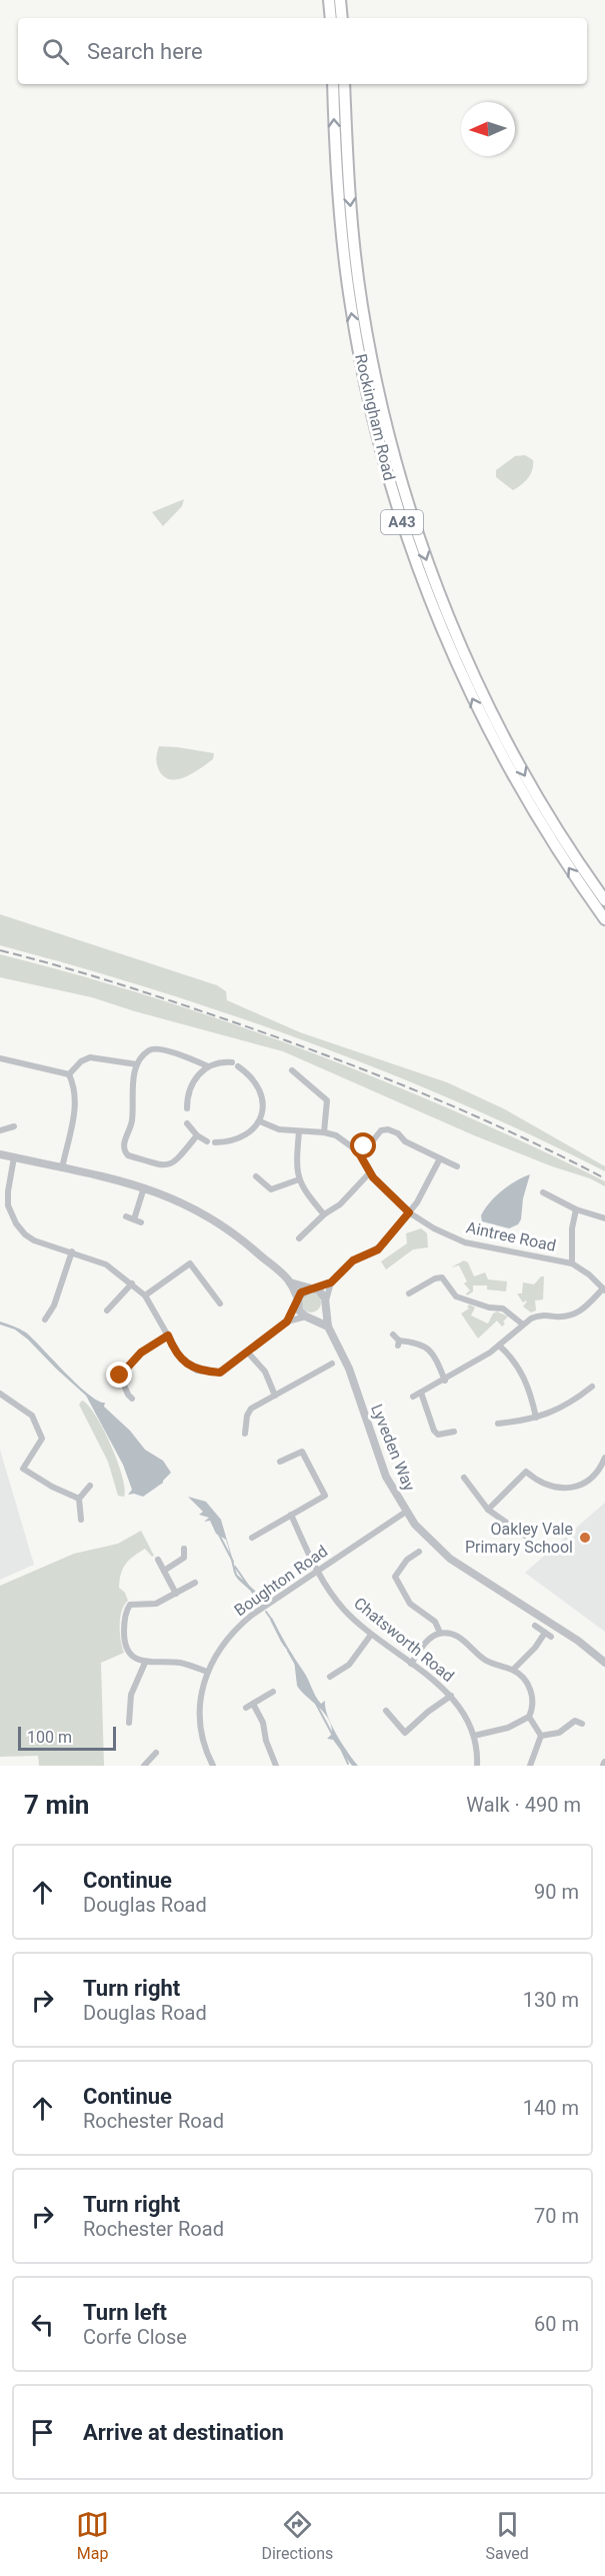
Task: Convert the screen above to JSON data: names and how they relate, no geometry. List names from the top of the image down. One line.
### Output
{"streets":{"highway":["Rockingham Road","A43"],"street":["Aintree Road","Lyveden Way","Boughton Road","Chatsworth Road"]},"crossings":[["Lyveden Way","Boughton Road"],["Boughton Road","Chatsworth Road"]],"places":["Oakley Vale Primary School"],"scale_bar":"100 m","north":"left","page":{"search":"Search here","scale":"100 m","heading":["7 min","Walk · 490 m"],"list":[["Continue","Douglas Road","90 m"],["Turn right","Douglas Road","130 m"],["Continue","Rochester Road","140 m"],["Turn right","Rochester Road","70 m"],["Turn left","Corfe Close","60 m"],"Arrive at destination"],"nav":["Map","Directions","Saved"]}}
